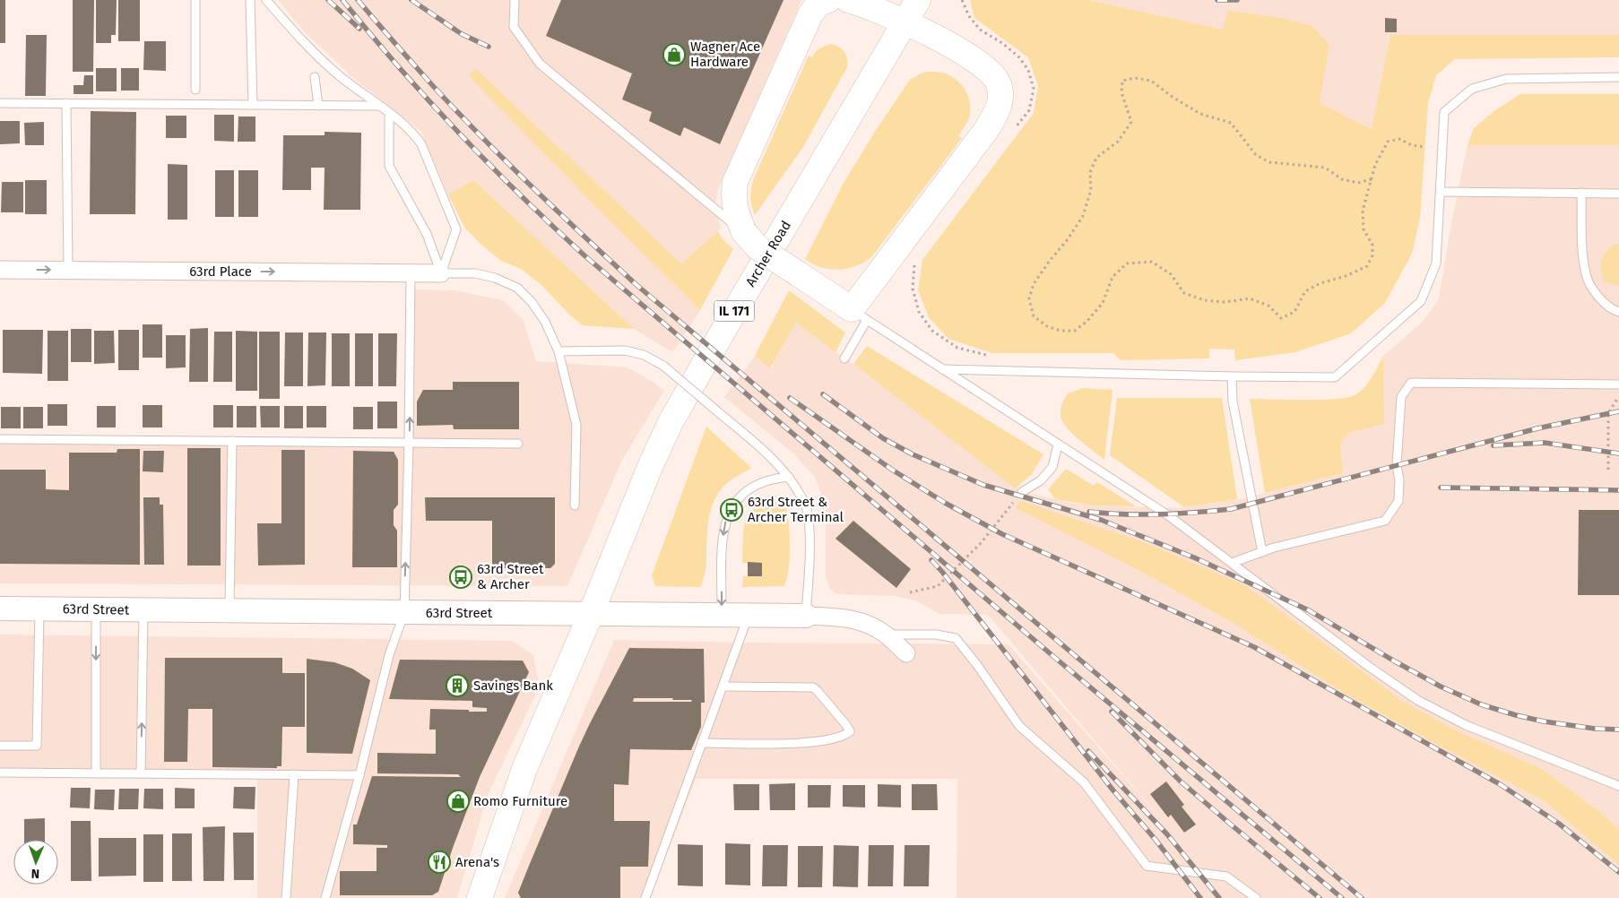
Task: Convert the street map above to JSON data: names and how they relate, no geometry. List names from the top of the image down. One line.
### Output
{"streets":{"main road":["Archer Road","IL 171","63rd Street"],"street":["63rd Place"]},"crossings":[["Archer Road","IL 171"],["Archer Road","63rd Street"],["IL 171","63rd Street"]],"one_way":["63rd Place"],"places":{"shop":["Wagner Ace Hardware","Romo Furniture"],"bus stop":["63rd Street & Archer Terminal","63rd Street & Archer"],"building":["Savings Bank"],"restaurant":["Arena's"]},"north":"bottom"}
